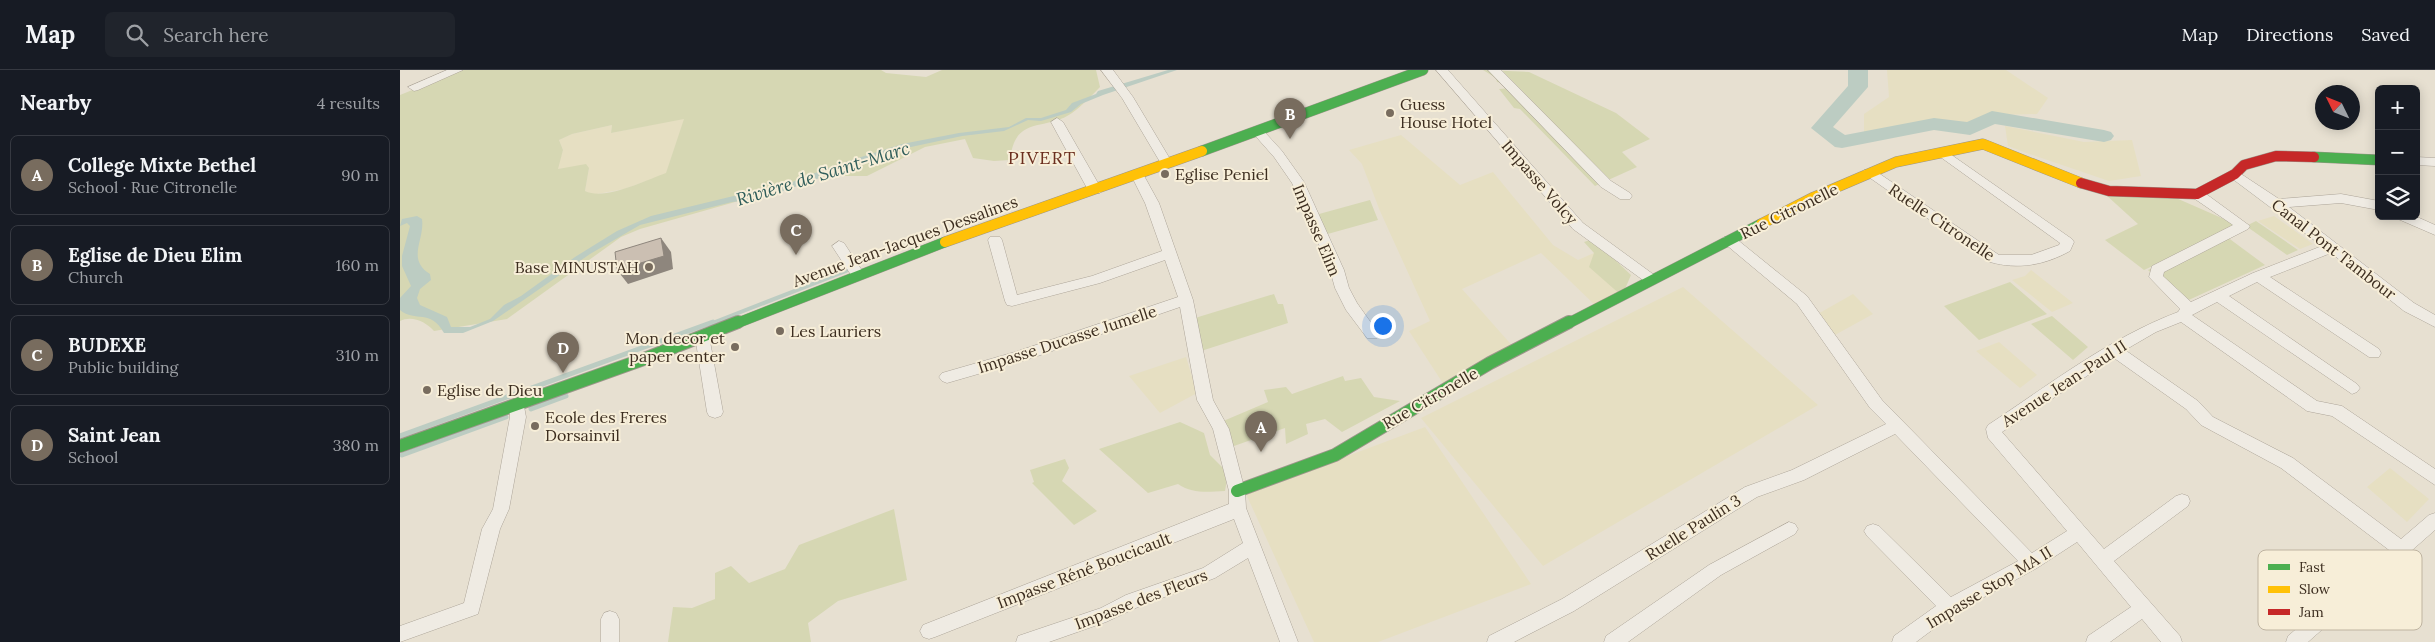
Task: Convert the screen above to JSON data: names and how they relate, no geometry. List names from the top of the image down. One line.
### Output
{"streets":{"street":["Impasse Volcy","Rue Citronelle","Ruelle Citronelle","Impasse Elim","Avenue Jean-Jacques Dessalines","Canal Pont Tambour","Impasse Ducasse Jumelle","Avenue Jean-Paul II","Ruelle Paulin 3","Impasse Réné Boucicault","Impasse Stop MA II","Impasse des Fleurs"]},"crossings":[["Impasse Volcy","Rue Citronelle"],["Rue Citronelle","Ruelle Citronelle"],["Rue Citronelle","Canal Pont Tambour"],["Rue Citronelle","Impasse Réné Boucicault"],["Impasse Elim","Avenue Jean-Jacques Dessalines"],["Canal Pont Tambour","Avenue Jean-Paul II"],["Avenue Jean-Paul II","Impasse Stop MA II"]],"districts":["PIVERT"],"water":["Rivière de Saint-Marc"],"places":["Guess House Hotel","Eglise Peniel","Base MINUSTAH","Les Lauriers","Mon decor et paper center","Eglise de Dieu","Ecole des Freres Dorsainvil"],"legend":["Fast","Slow","Jam"],"north":"top left","page":{"header":"Map","search":"Search here","nav":["Map","Directions","Saved"],"heading":["Nearby","4 results"],"map_buttons":["+","−"],"pins":["B","C","D","A"],"list":[{"mark":"A","name":"College Mixte Bethel","note":"School · Rue Citronelle","value":"90 m"},{"mark":"B","name":"Eglise de Dieu Elim","note":"Church","value":"160 m"},{"mark":"C","name":"BUDEXE","note":"Public building","value":"310 m"},{"mark":"D","name":"Saint Jean","note":"School","value":"380 m"}]}}
